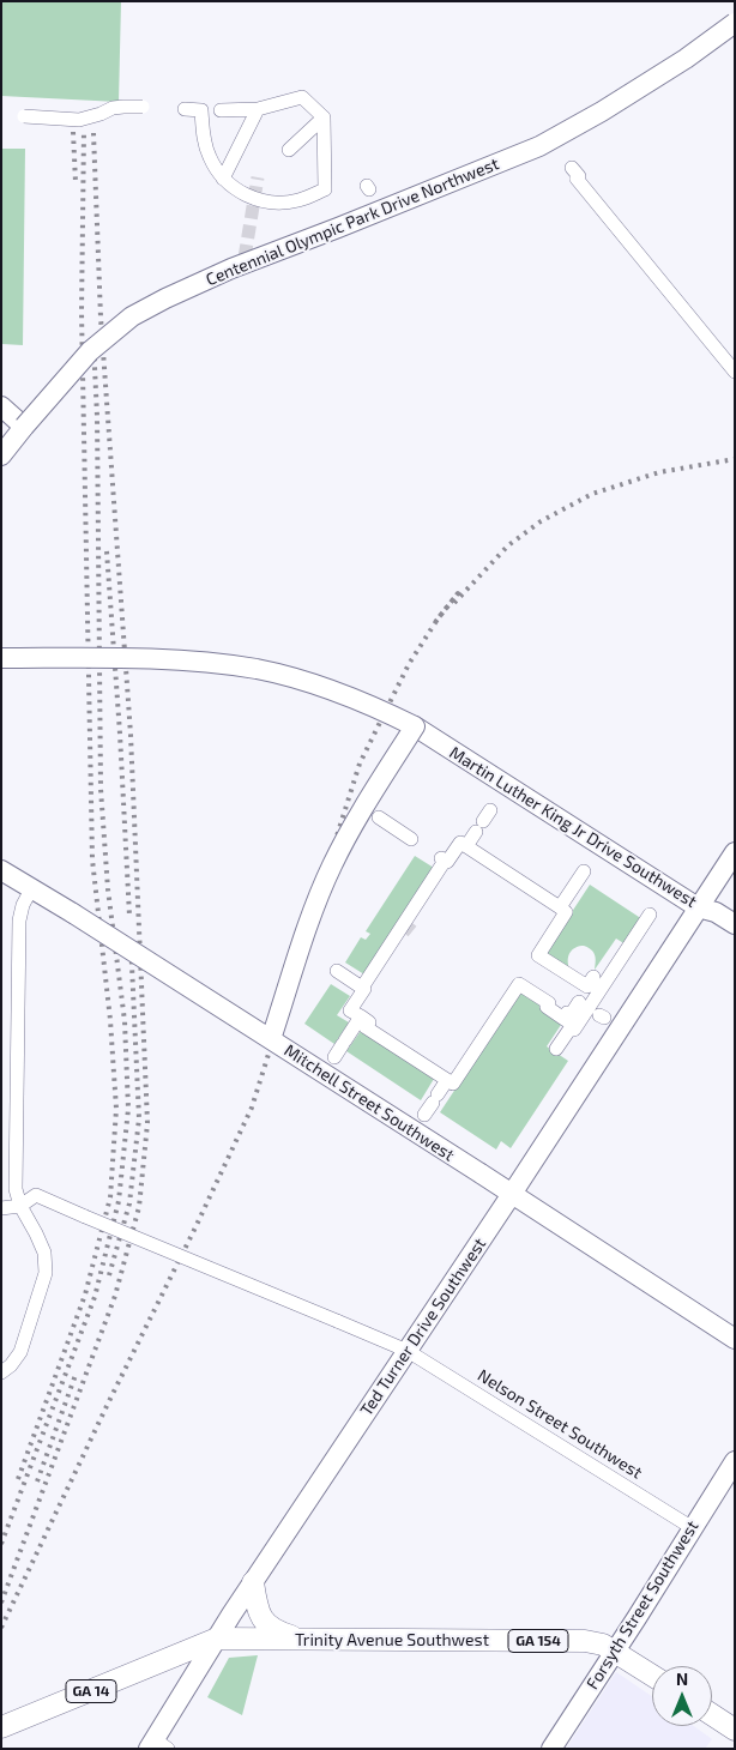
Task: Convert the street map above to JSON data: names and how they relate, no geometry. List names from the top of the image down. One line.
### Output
{"streets":{"main road":["Trinity Avenue Southwest","GA 154","GA 14"],"street":["Centennial Olympic Park Drive Northwest","Martin Luther King Jr Drive Southwest","Mitchell Street Southwest","Ted Turner Drive Southwest","Nelson Street Southwest","Forsyth Street Southwest"]},"crossings":[["Martin Luther King Jr Drive Southwest","Ted Turner Drive Southwest"],["Mitchell Street Southwest","Ted Turner Drive Southwest"],["Ted Turner Drive Southwest","Nelson Street Southwest"],["Ted Turner Drive Southwest","Trinity Avenue Southwest"],["Ted Turner Drive Southwest","GA 14"],["Nelson Street Southwest","Forsyth Street Southwest"],["Forsyth Street Southwest","Trinity Avenue Southwest"],["Trinity Avenue Southwest","GA 14"]],"north":"top"}
